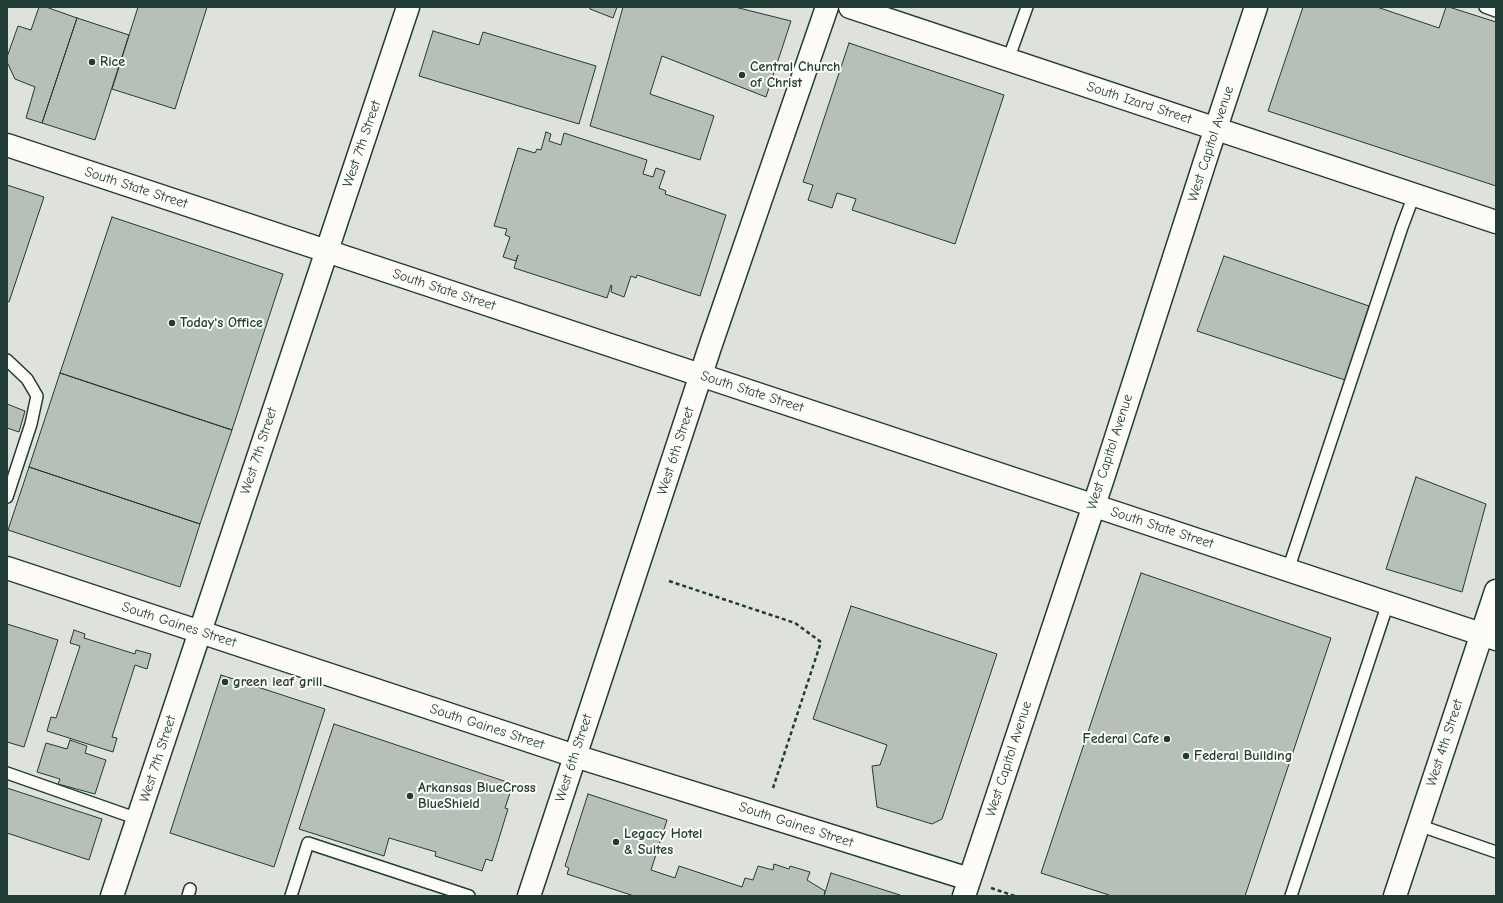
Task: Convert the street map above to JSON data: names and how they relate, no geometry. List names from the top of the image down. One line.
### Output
{"streets":{"street":["South Izard Street","West 7th Street","West Capitol Avenue","South State Street","West 6th Street","South Gaines Street","West 4th Street"]},"crossings":[["South Izard Street","West Capitol Avenue"],["West 7th Street","South State Street"],["West 7th Street","South Gaines Street"],["West Capitol Avenue","South State Street"],["West Capitol Avenue","South Gaines Street"],["South State Street","West 6th Street"],["South State Street","West 4th Street"],["West 6th Street","South Gaines Street"]],"places":["Rice","Central Church of Christ","Today's Office","green leaf grill","Federal Cafe","Federal Building","Arkansas BlueCross BlueShield","Legacy Hotel & Suites"]}
